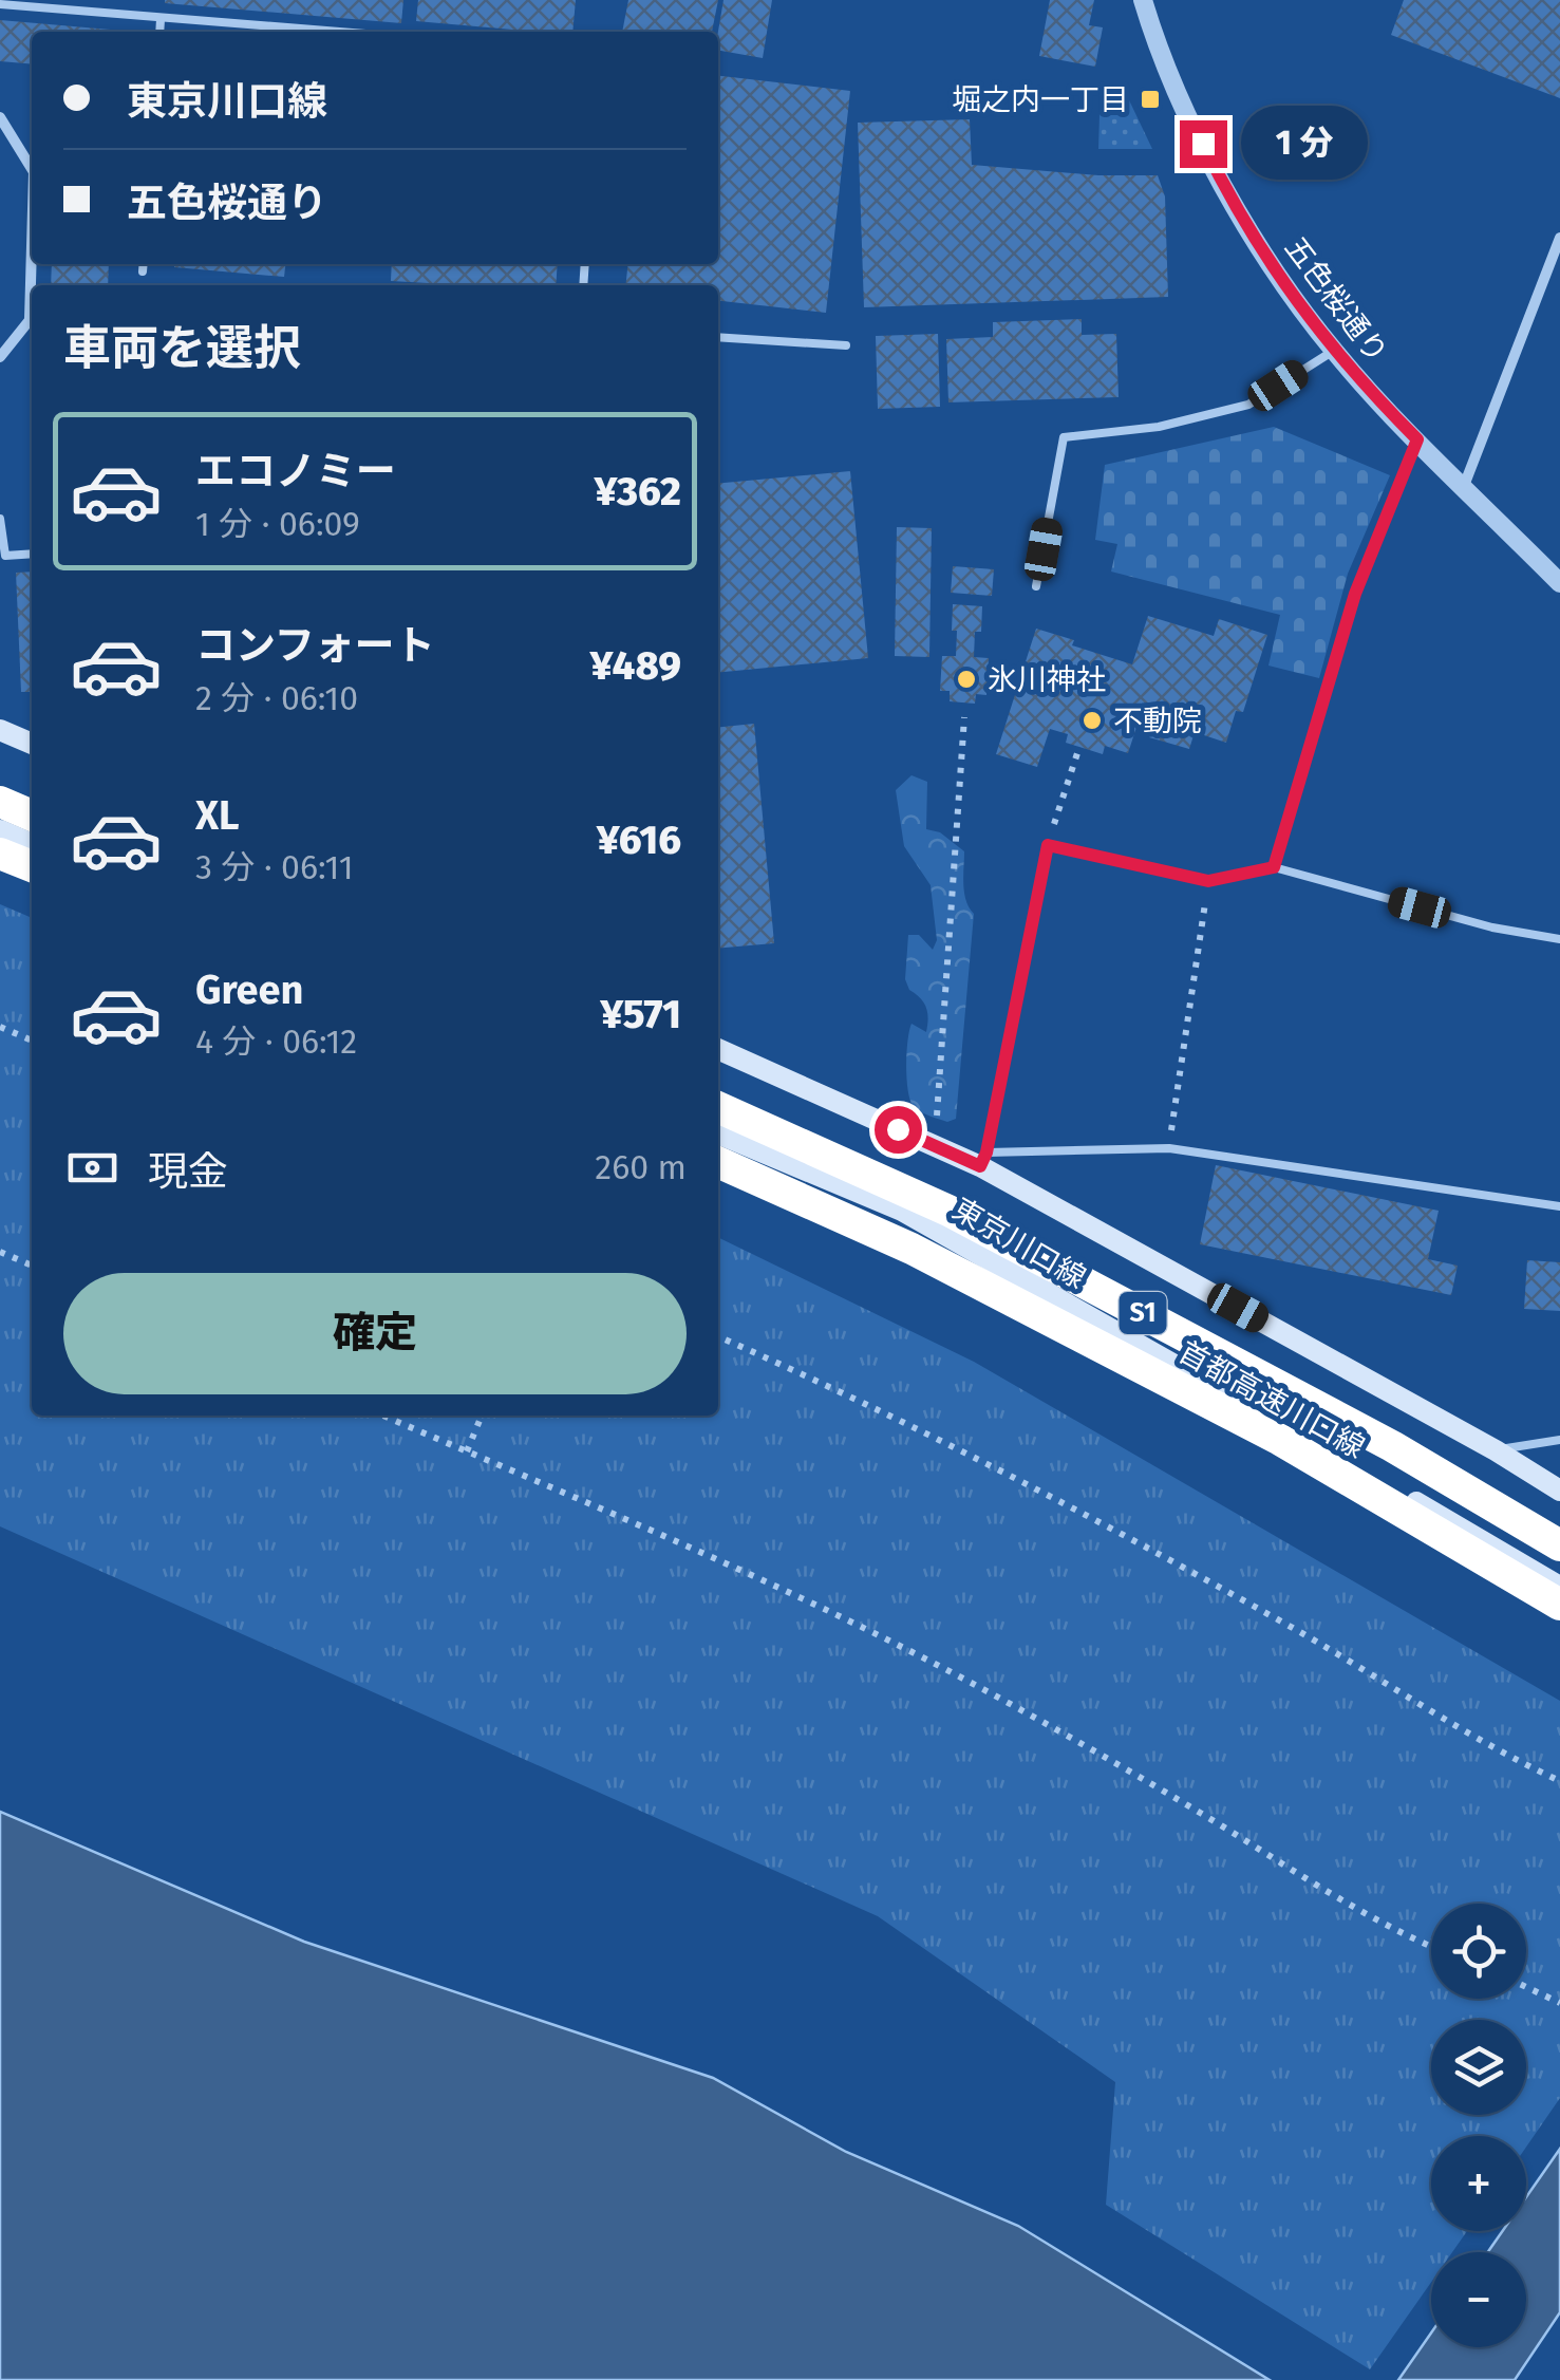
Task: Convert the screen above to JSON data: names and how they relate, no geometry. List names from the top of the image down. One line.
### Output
{"streets":{"highway":["S1","首都高速川口線"],"main road":["東京川口線"],"street":["五色桜通り"]},"places":{"transit":["堀之内一丁目"],"other":["氷川神社","不動院"]},"page":{"banner":["東京川口線","五色桜通り"],"bubble":"1 分","heading":"車両を選択","list":[{"name":"エコノミー","note":"1 分 · 06:09","value":"¥362"},{"name":"コンフォート","note":"2 分 · 06:10","value":"¥489"},{"name":"XL","note":"3 分 · 06:11","value":"¥616"},{"name":"Green","note":"4 分 · 06:12","value":"¥571"}],"pay":["現金","260 m"],"buttons":"確定","map_buttons":["+","−"]}}
